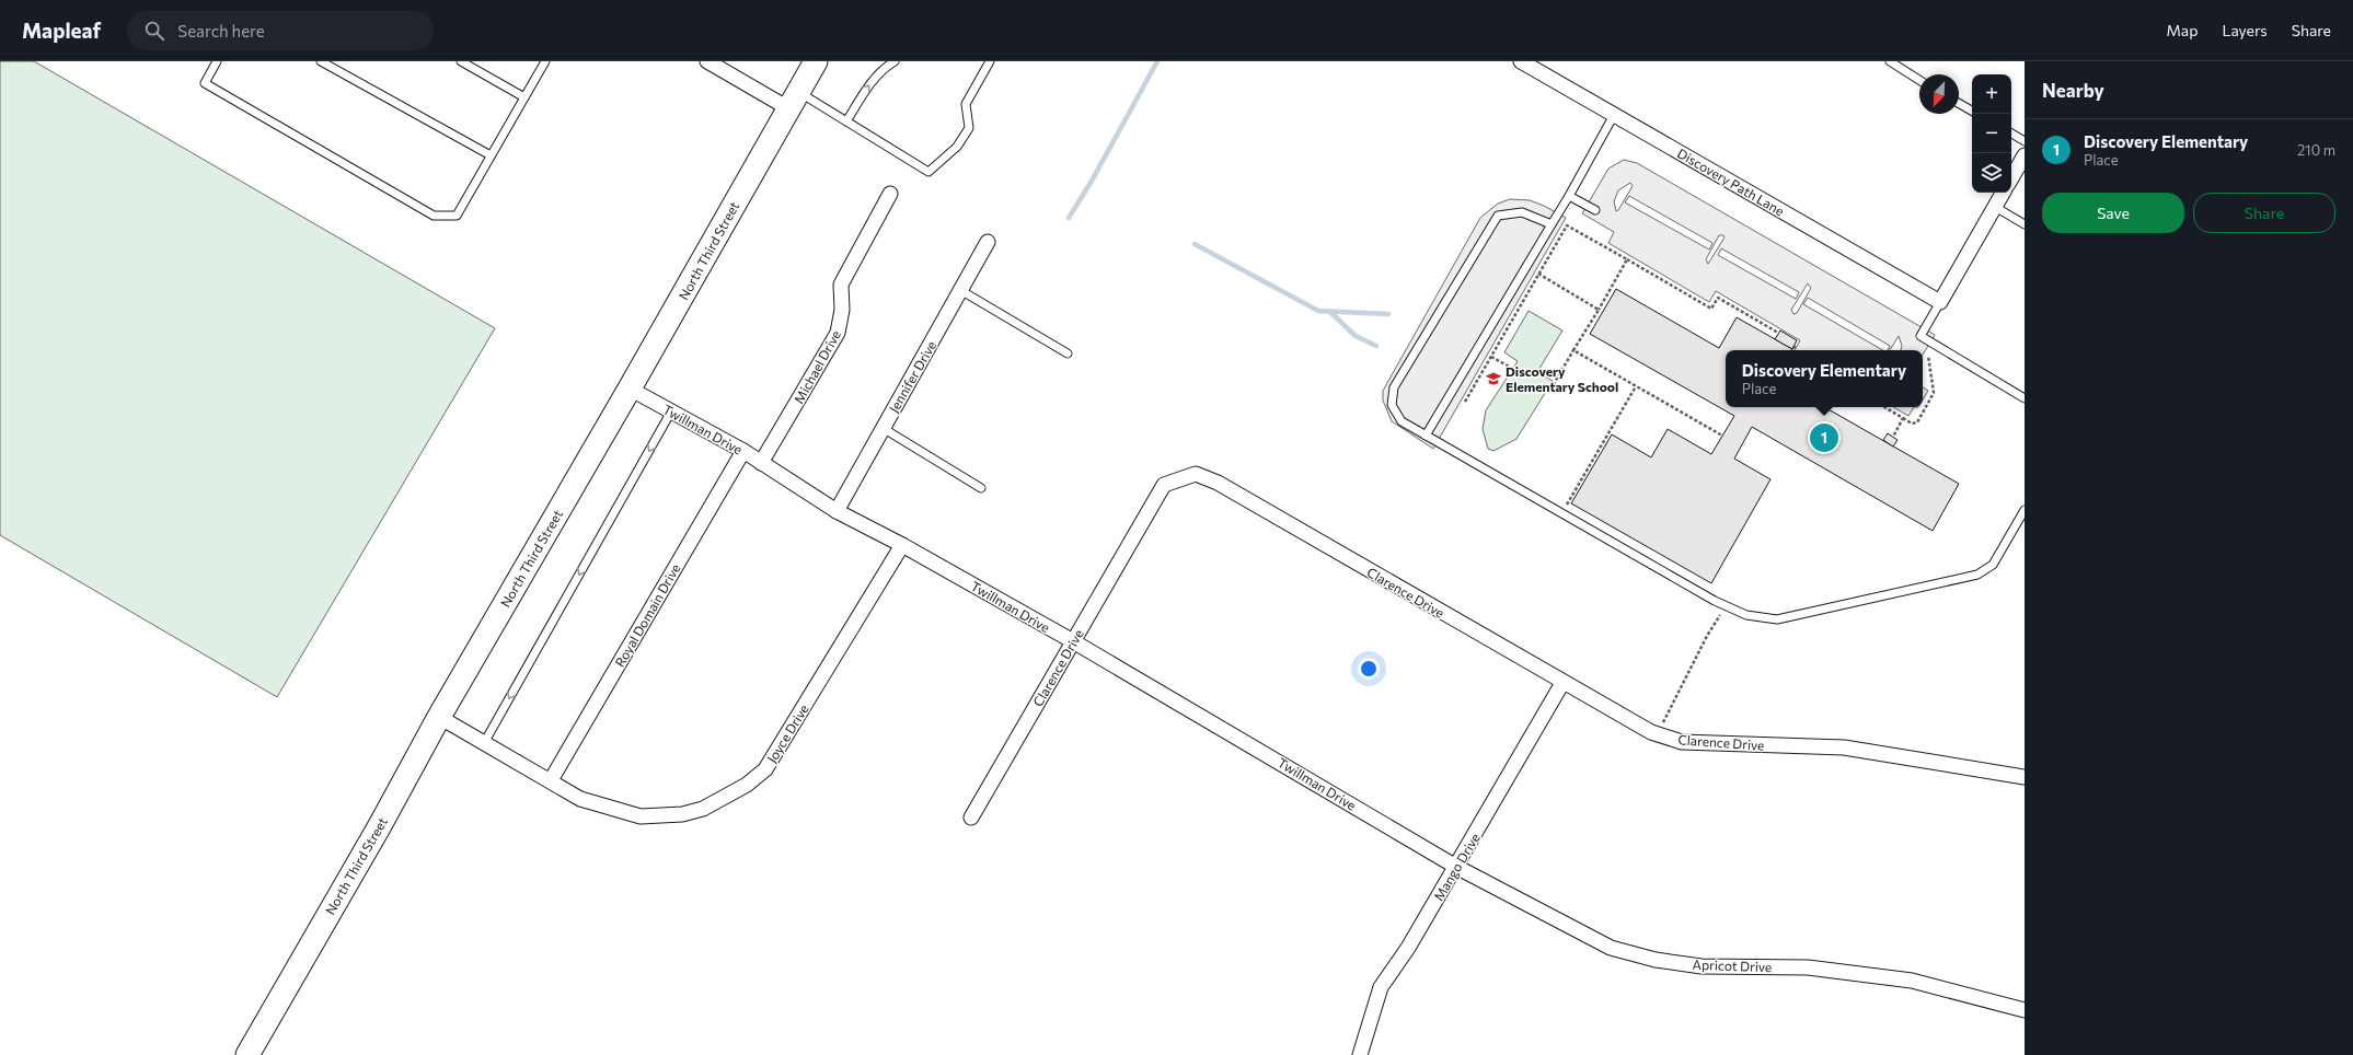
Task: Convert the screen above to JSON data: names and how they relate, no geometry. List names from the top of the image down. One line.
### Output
{"streets":{"main road":["North Third Street"],"street":["Discovery Path Lane","Michael Drive","Jennifer Drive","Twillman Drive","Clarence Drive","Royal Domain Drive","Joyce Drive","Mango Drive","Apricot Drive"]},"crossings":[["North Third Street","Twillman Drive"],["North Third Street","Joyce Drive"],["Michael Drive","Twillman Drive"],["Jennifer Drive","Twillman Drive"],["Twillman Drive","Clarence Drive"],["Twillman Drive","Royal Domain Drive"],["Twillman Drive","Joyce Drive"],["Twillman Drive","Mango Drive"],["Twillman Drive","Apricot Drive"],["Clarence Drive","Mango Drive"],["Royal Domain Drive","Joyce Drive"],["Mango Drive","Apricot Drive"]],"places":{"school or university":["Discovery Elementary School"]},"north":"bottom left","page":{"header":"Mapleaf","search":"Search here","nav":["Map","Layers","Share"],"heading":"Nearby","map_buttons":["+","−"],"list":[{"mark":"1","name":"Discovery Elementary","note":"Place","value":"210 m"}],"buttons":["Save","Share"],"popup":["Discovery Elementary","Place"],"pins":"1"}}
